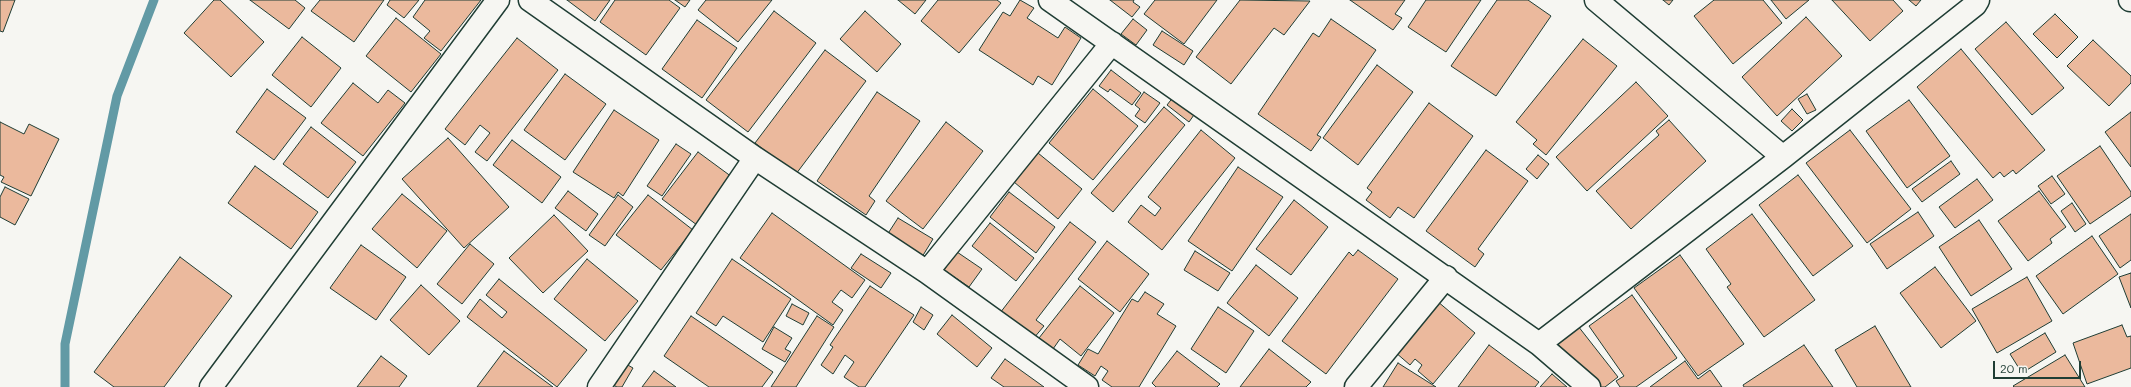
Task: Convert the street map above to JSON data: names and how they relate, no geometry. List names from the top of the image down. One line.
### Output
{"scale_bar":"20 m"}
